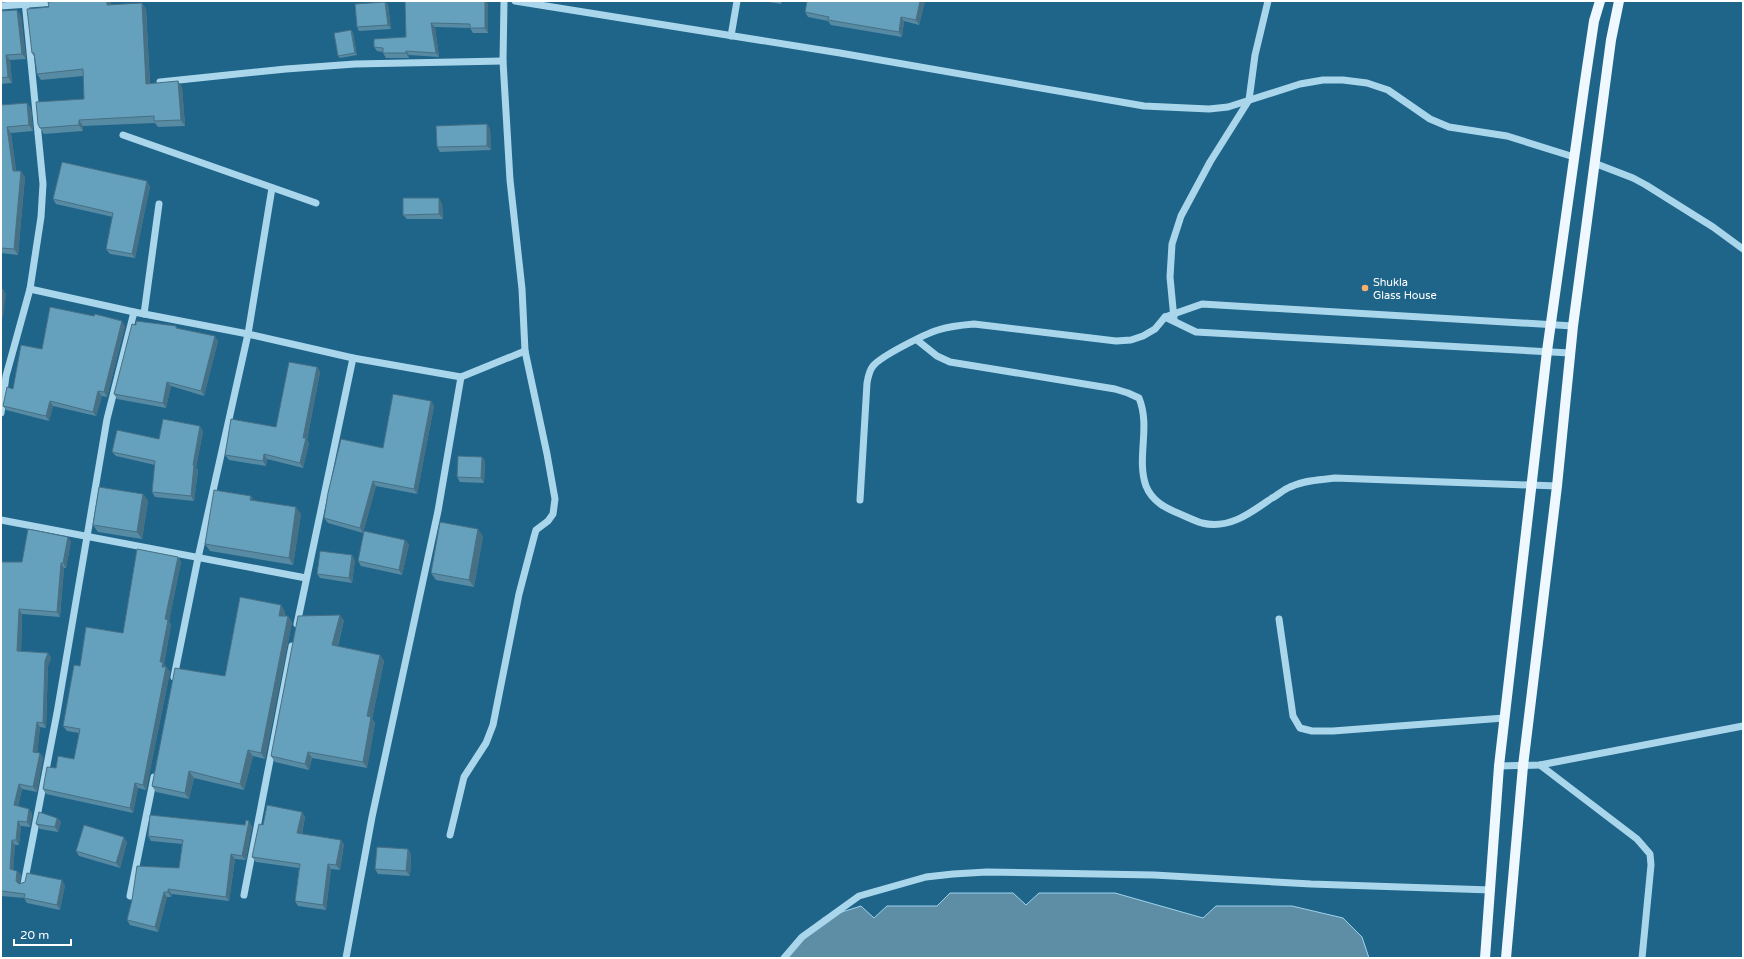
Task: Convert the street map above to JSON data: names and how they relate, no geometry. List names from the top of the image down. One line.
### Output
{"places":["Shukla Glass House"],"scale_bar":"20 m"}
